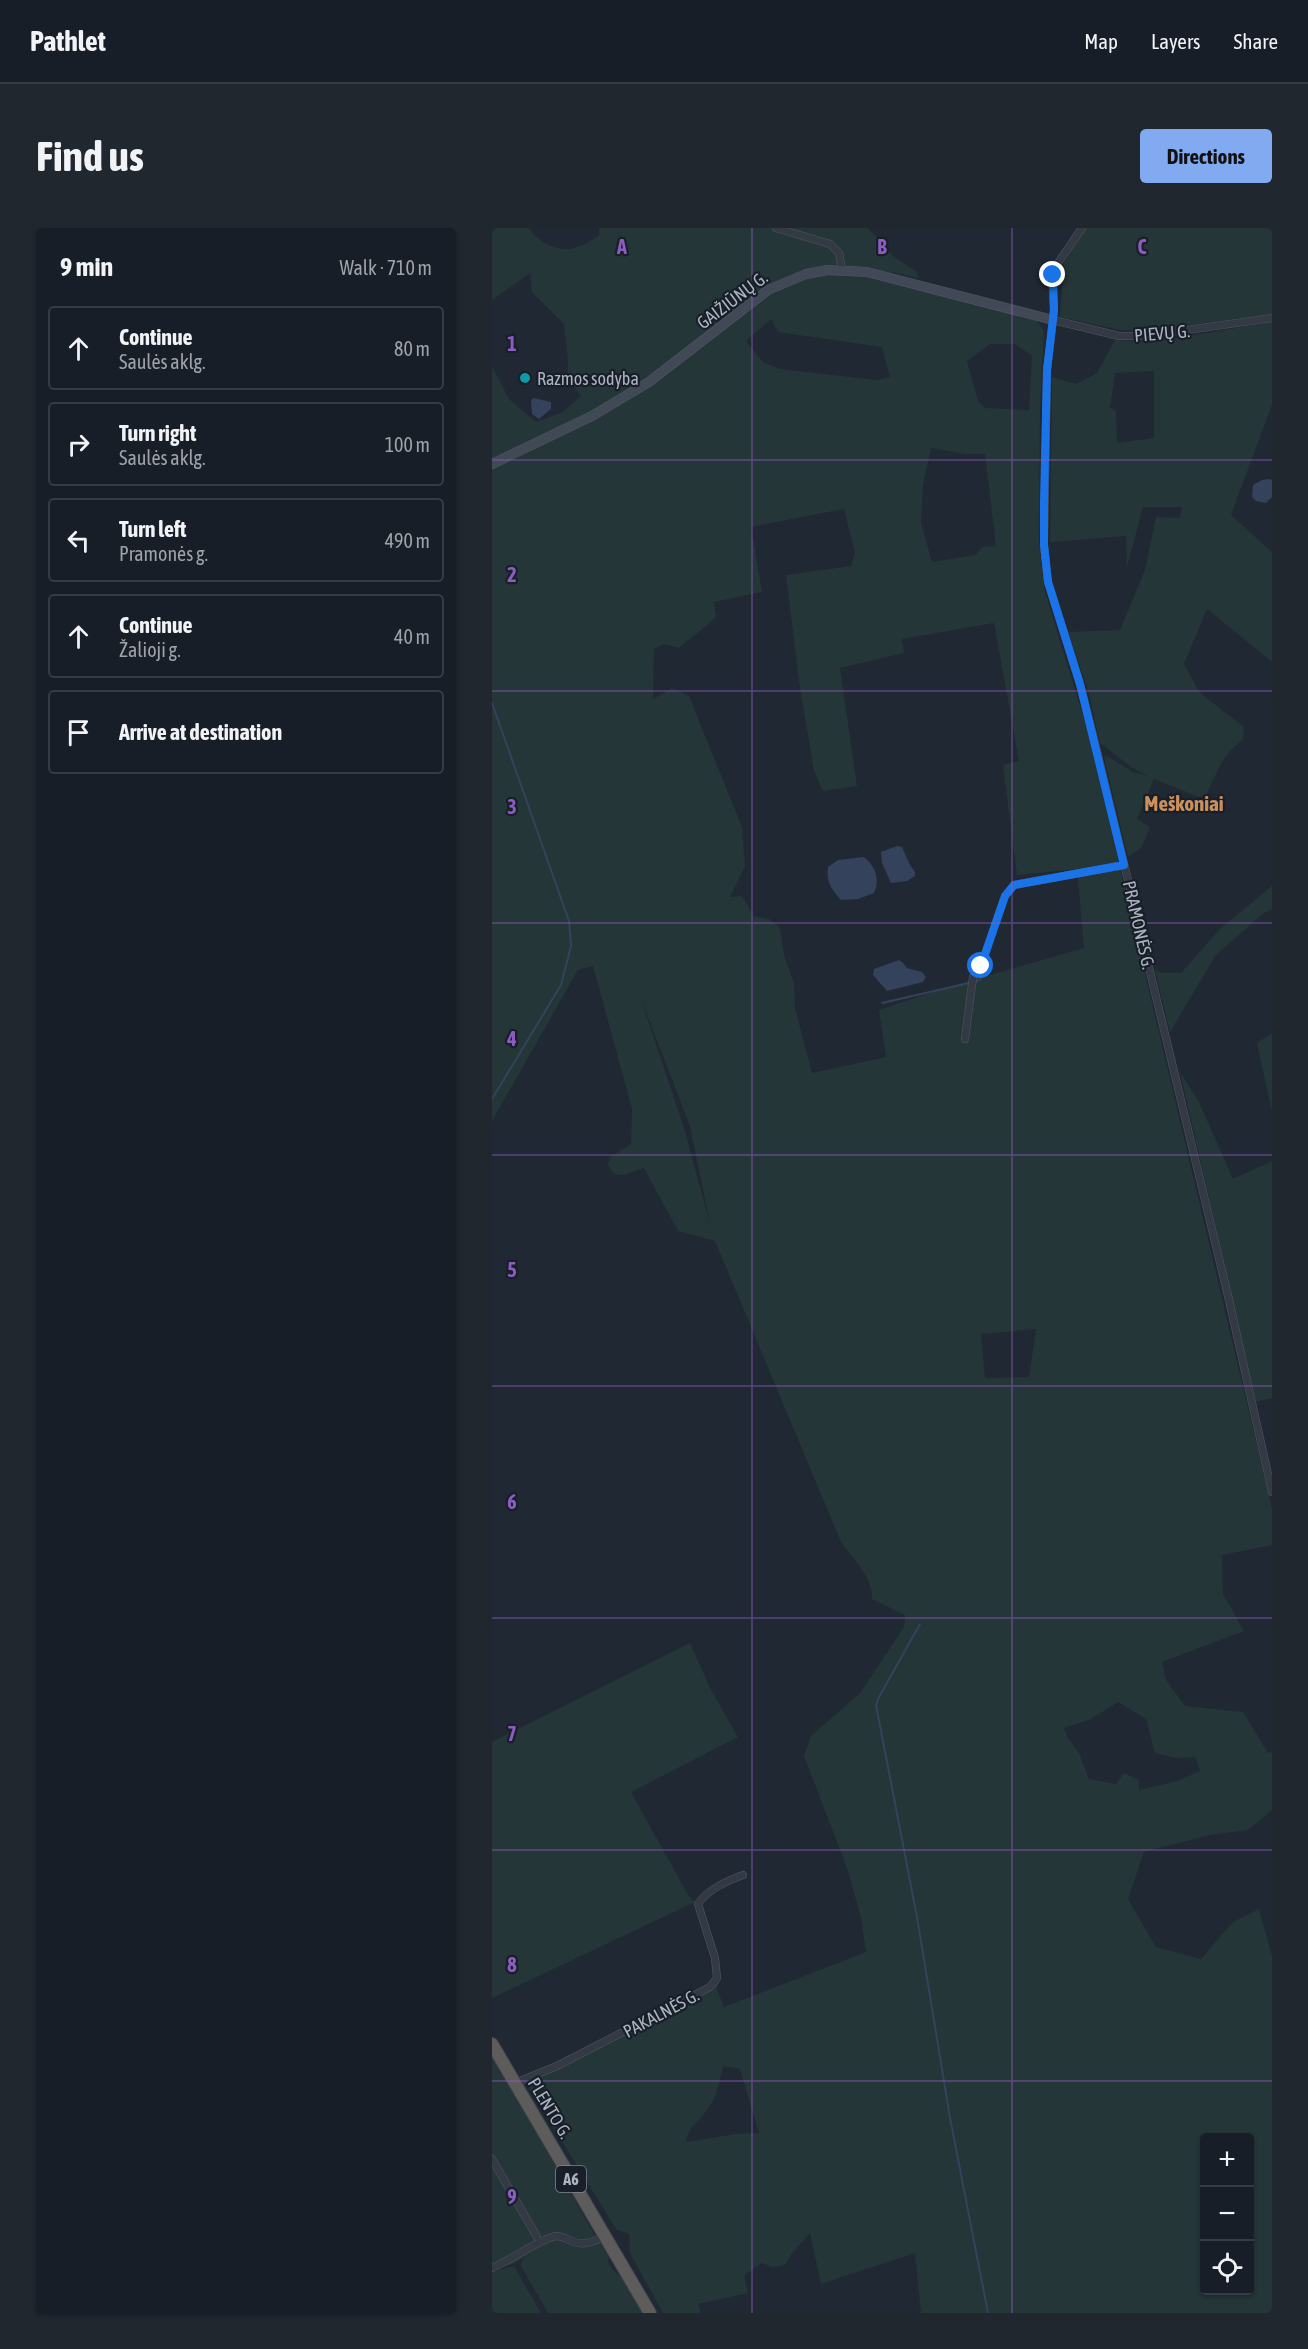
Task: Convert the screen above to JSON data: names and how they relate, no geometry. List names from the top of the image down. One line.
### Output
{"streets":{"highway":["PLENTO G.","A6"],"main road":["GAIŽIŪNŲ G."],"street":["PIEVŲ G.","PRAMONĖS G.","PAKALNĖS G."]},"crossings":[["GAIŽIŪNŲ G.","PIEVŲ G."],["GAIŽIŪNŲ G.","PRAMONĖS G."],["PIEVŲ G.","PRAMONĖS G."],["PAKALNĖS G.","PLENTO G."]],"districts":["Meškoniai"],"places":["Razmos sodyba"],"page":{"header":"Pathlet","nav":["Map","Layers","Share"],"buttons":"Directions","title":"Find us","heading":["9 min","Walk · 710 m"],"list":[["Continue","Saulės aklg.","80 m"],["Turn right","Saulės aklg.","100 m"],["Turn left","Pramonės g.","490 m"],["Continue","Žalioji g.","40 m"],"Arrive at destination"],"map_buttons":["+","−"]},"grid":{"columns":["A","B","C"],"rows":["1","2","3","4","5","6","7","8","9"]}}
